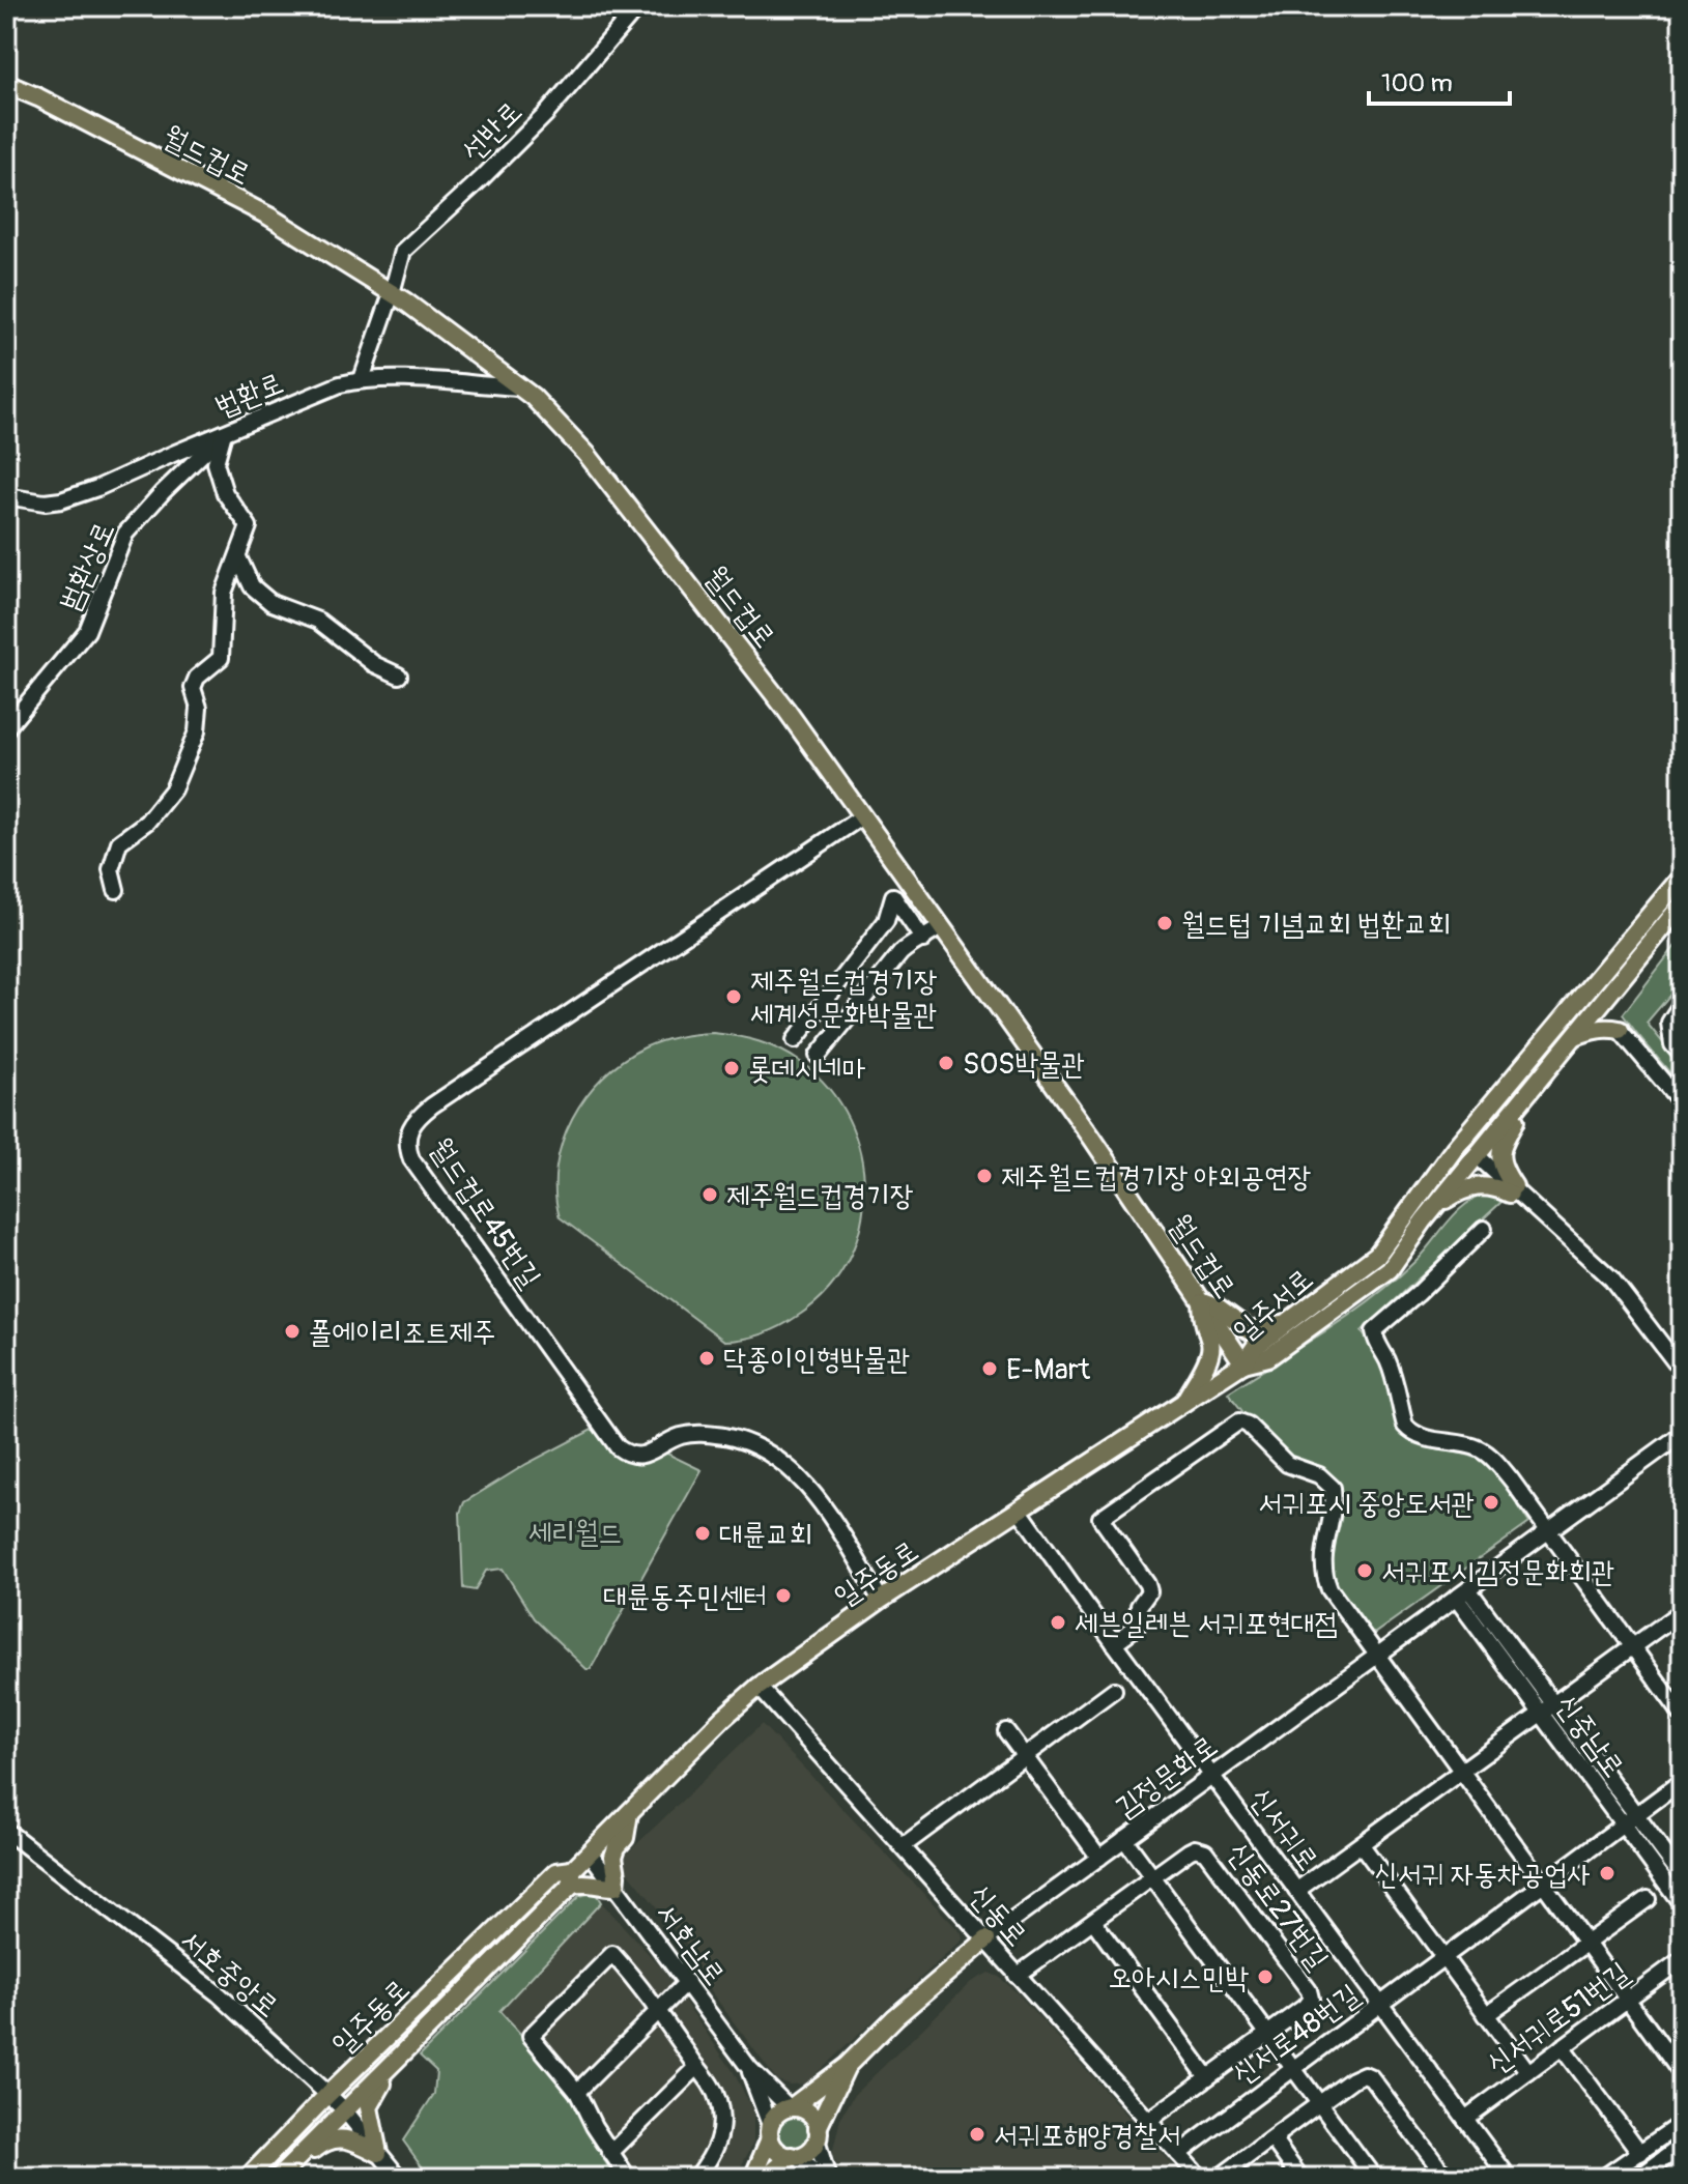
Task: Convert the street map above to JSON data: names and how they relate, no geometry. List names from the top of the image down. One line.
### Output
{"streets":{"main road":["월드컵로","일주서로","일주동로"],"street":["선반로","법환로","범환상로","월드컵로45번길","신중남로","김정문화로","신서귀로","신동로27번길","신동로","서호남로","서호중앙로","신서귀로51번길","신서로48번길"]},"crossings":[["선반로","월드컵로"],["선반로","법환로"],["월드컵로","법환로"],["월드컵로","월드컵로45번길"],["월드컵로","일주서로"],["월드컵로","일주동로"],["법환로","범환상로"],["월드컵로45번길","일주동로"],["일주서로","일주동로"],["일주동로","신서귀로"],["일주동로","신동로"],["일주동로","서호남로"],["일주동로","서호중앙로"],["신중남로","김정문화로"],["신중남로","신서로48번길"],["김정문화로","신서귀로"],["김정문화로","신동로"],["신서귀로","신서귀로51번길"],["신서귀로","신서로48번길"],["신동로27번길","신동로"],["신동로","신서로48번길"]],"parks":["세리월드"],"places":["월드텁 기념교회 법환교회","제주월드컵경기장 세계성문화박물관","SOS박물관","롯데시네마","제주월드컵경기장 야외공연장","제주월드컵경기장","폴에이리조트제주","닥종이인형박물관","E-Mart","서귀포시 중앙도서관","대륜교회","서귀포시김정문화회관","대륜동주민센터","세븐일레븐 서귀포현대점","신서귀 자동차공업사","오아시스민박","서귀포해양경찰서"],"scale_bar":"100 m"}
